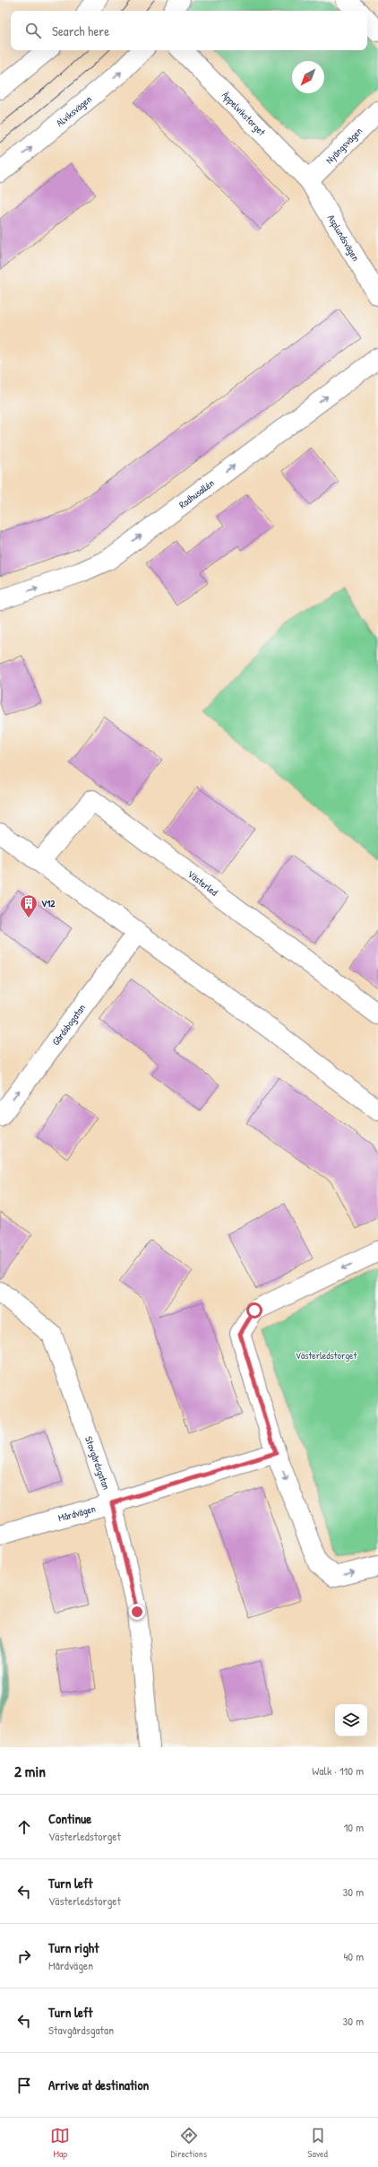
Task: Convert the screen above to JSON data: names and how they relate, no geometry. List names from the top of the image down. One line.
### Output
{"streets":{"street":["Alviksvägen","Äppelvikstorget","Nyängsvägen","Asplundsvägen","Radhusallén","Västerled","Gårdsbogatan","Stavgårdsgatan","Mårdvägen"]},"crossings":[["Äppelvikstorget","Nyängsvägen"],["Äppelvikstorget","Asplundsvägen"],["Nyängsvägen","Asplundsvägen"],["Stavgårdsgatan","Mårdvägen"]],"one_way":["Radhusallén","Gårdsbogatan"],"parks":["Västerledstorget"],"places":{"building":["V12"]},"north":"bottom left","page":{"search":"Search here","heading":["2 min","Walk · 110 m"],"list":[["Continue","Västerledstorget","10 m"],["Turn left","Västerledstorget","30 m"],["Turn right","Mårdvägen","40 m"],["Turn left","Stavgårdsgatan","30 m"],"Arrive at destination"],"nav":["Map","Directions","Saved"]}}
